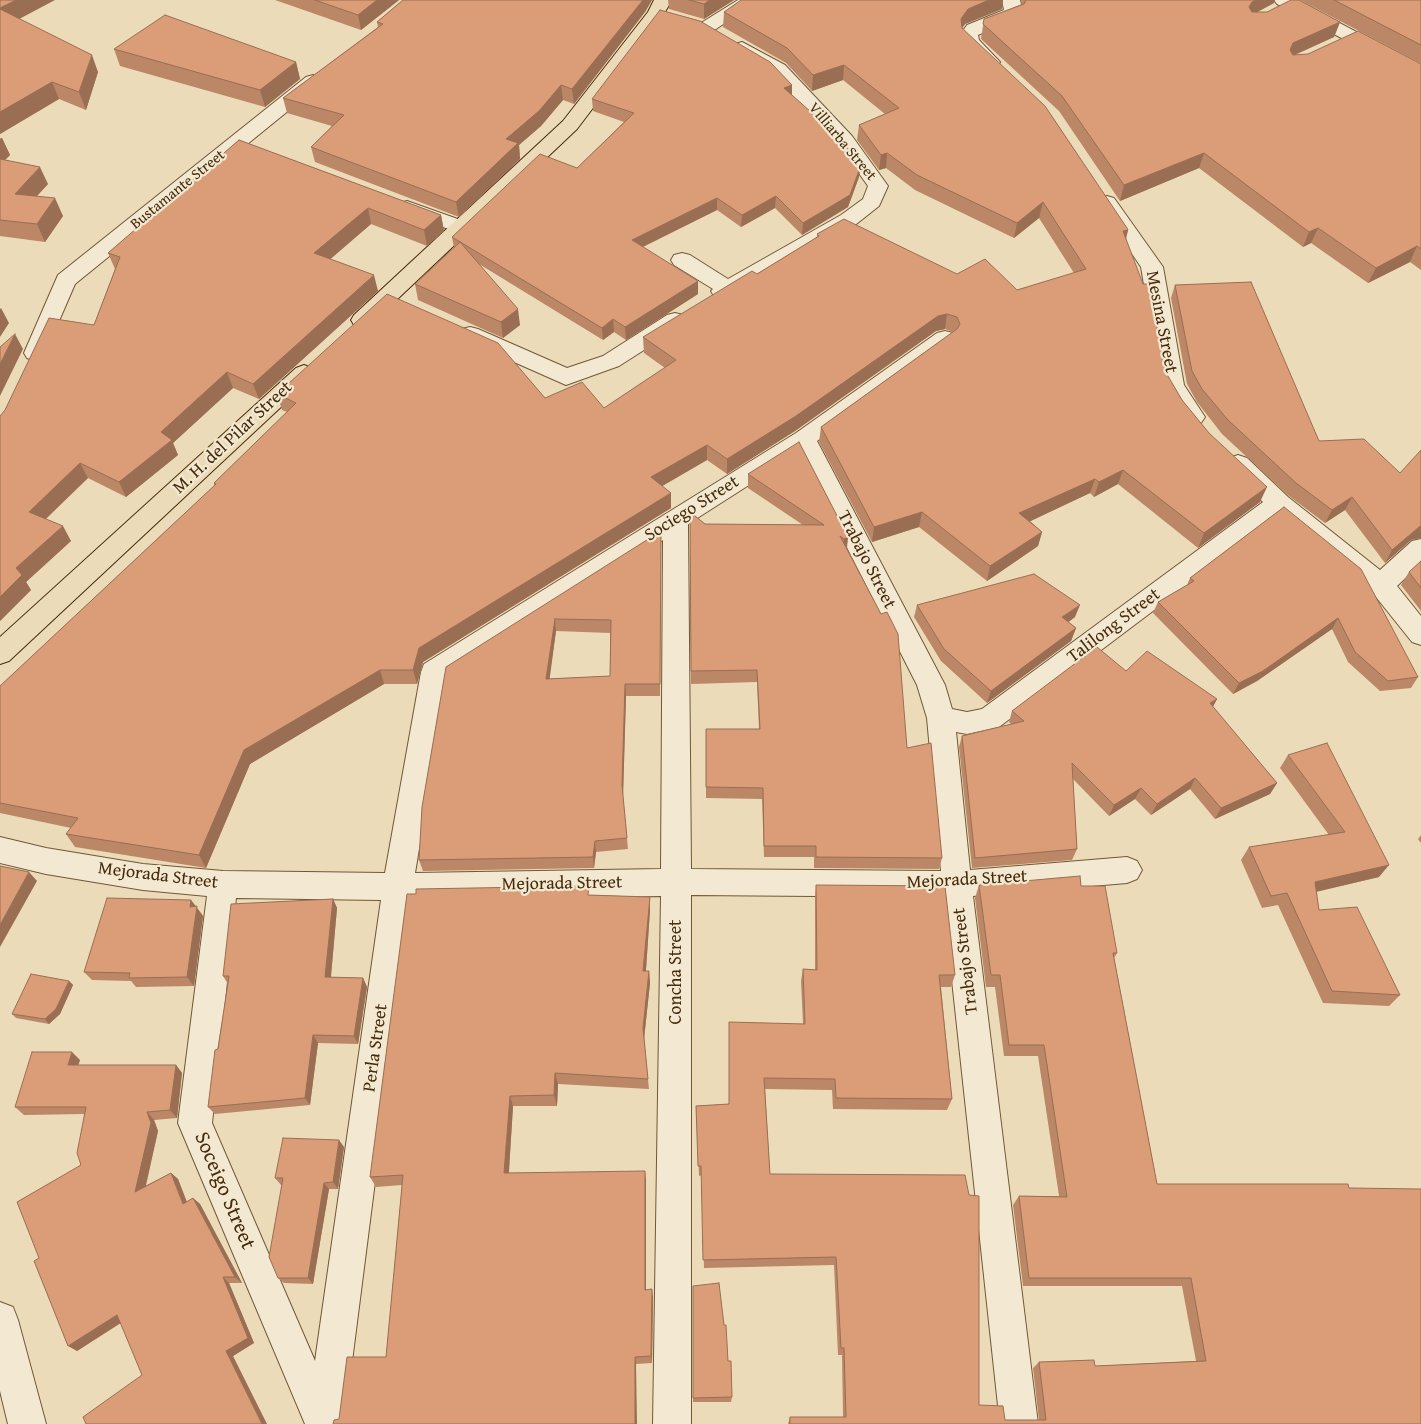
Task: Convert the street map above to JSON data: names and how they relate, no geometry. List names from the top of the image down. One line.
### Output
{"streets":{"main road":["M. H. del Pilar Street"],"street":["Villiarba Street","Bustamante Street","Mesina Street","Sociego Street","Trabajo Street","Talilong Street","Mejorada Street","Concha Street","Perla Street","Soceigo Street"]},"crossings":[["Sociego Street","Trabajo Street"],["Sociego Street","Concha Street"],["Sociego Street","Perla Street"],["Trabajo Street","Talilong Street"],["Trabajo Street","Mejorada Street"],["Mejorada Street","Concha Street"],["Mejorada Street","Perla Street"],["Mejorada Street","Soceigo Street"],["Perla Street","Soceigo Street"]]}
